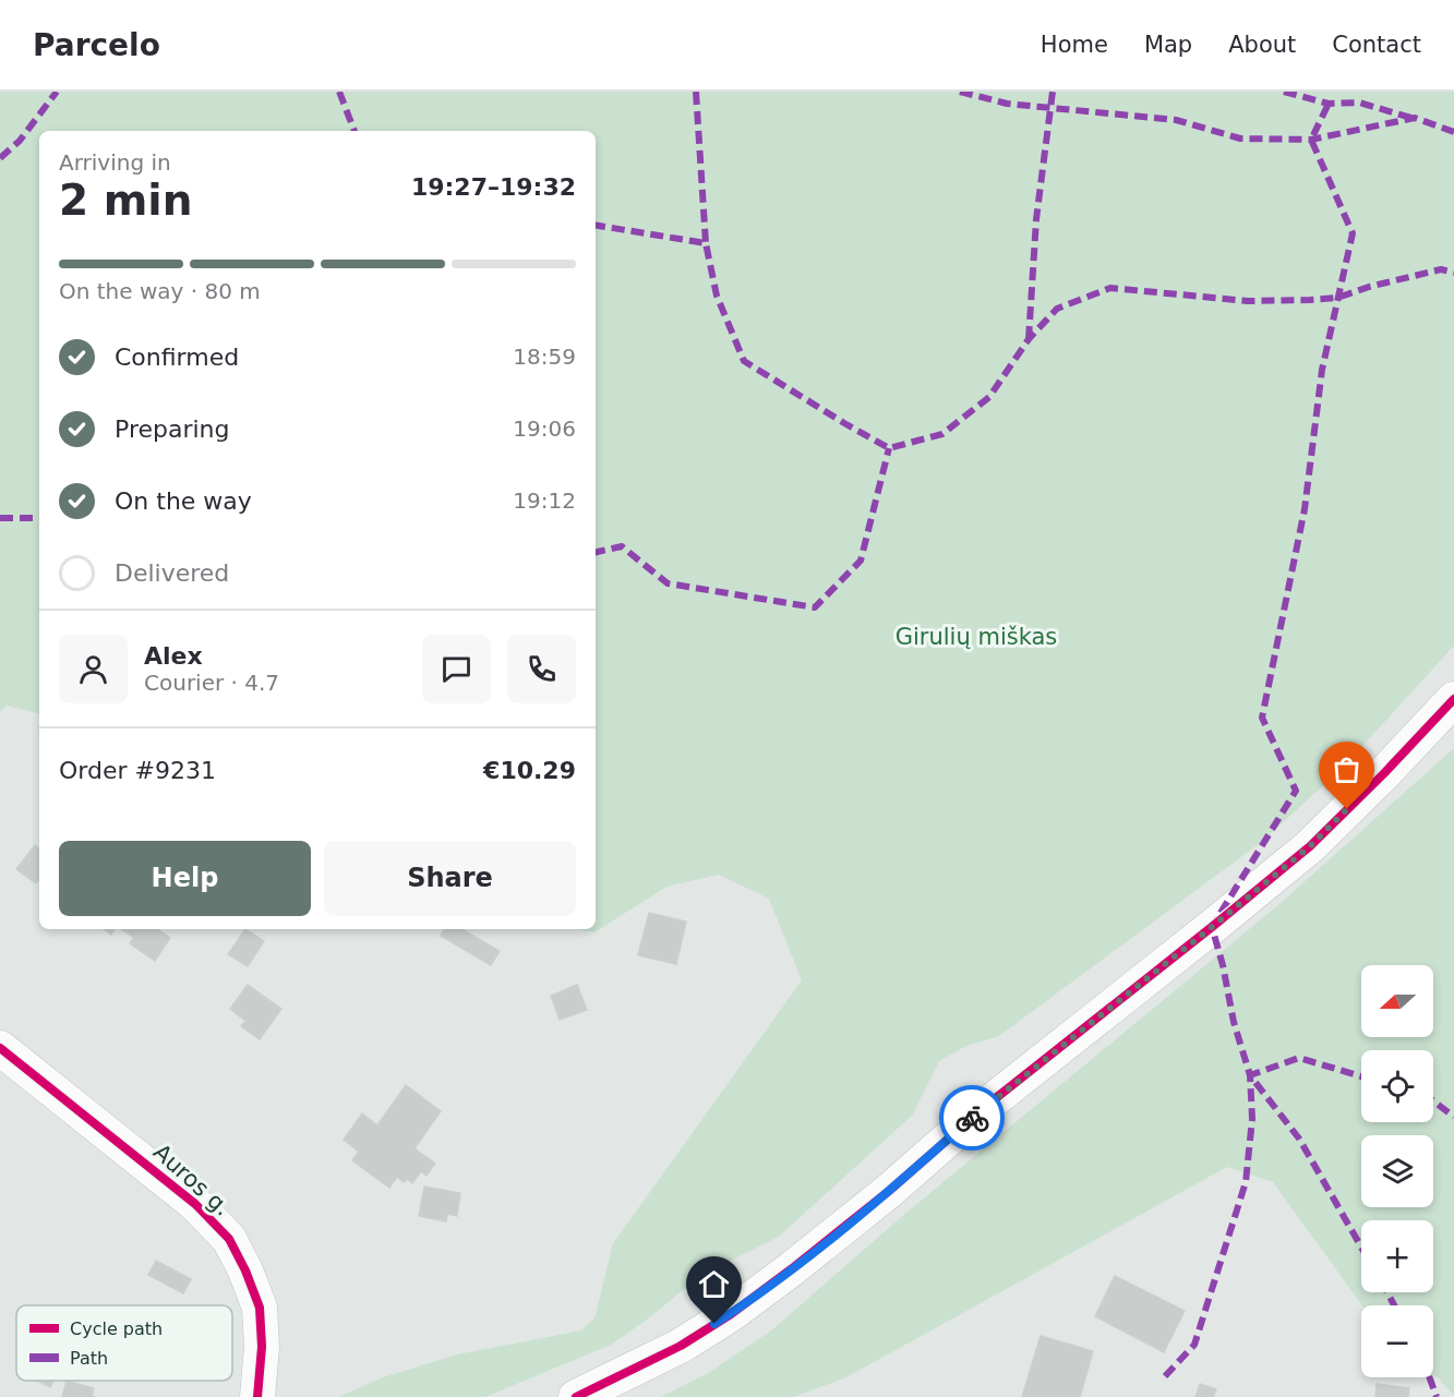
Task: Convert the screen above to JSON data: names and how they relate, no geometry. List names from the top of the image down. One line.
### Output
{"streets":{"street":["Auros g."]},"parks":["Girulių miškas"],"legend":["Cycle path","Path"],"north":"left","page":{"header":"Parcelo","nav":["Home","Map","About","Contact"],"heading":["2 min","Arriving in","19:27–19:32"],"panel":["Alex","Courier · 4.7","Order #9231","€10.29"],"bar":"On the way · 80 m","list":[["Confirmed","18:59"],["Preparing","19:06"],["On the way","19:12"],"Delivered"],"buttons":["Help","Share"],"map_buttons":["+","−"]}}
